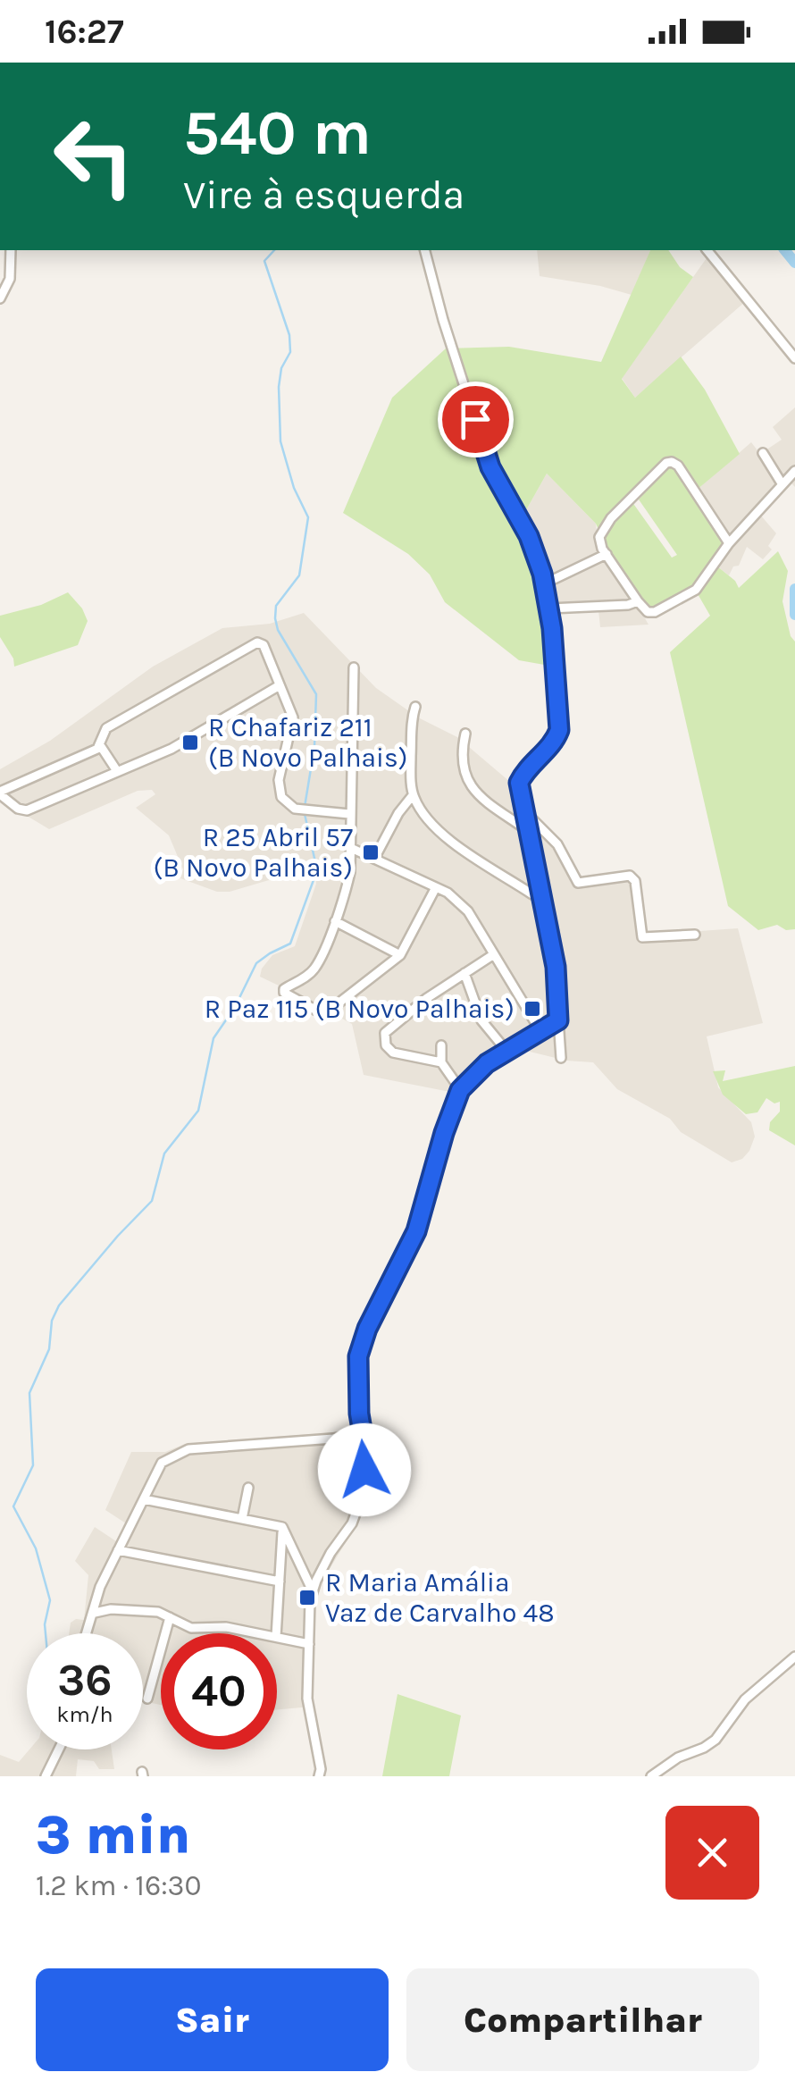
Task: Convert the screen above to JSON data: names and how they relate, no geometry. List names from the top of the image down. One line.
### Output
{"places":{"transit":["R Chafariz 211 (B Novo Palhais)","R 25 Abril 57 (B Novo Palhais)","R Paz 115 (B Novo Palhais)","R Maria Amália Vaz de Carvalho 48"]},"page":{"status":"16:27","turn":["540 m","Vire à esquerda"],"speed":"36 km/h","limit":"40","heading":["3 min","1.2 km · 16:30"],"buttons":["Sair","Compartilhar"]}}
